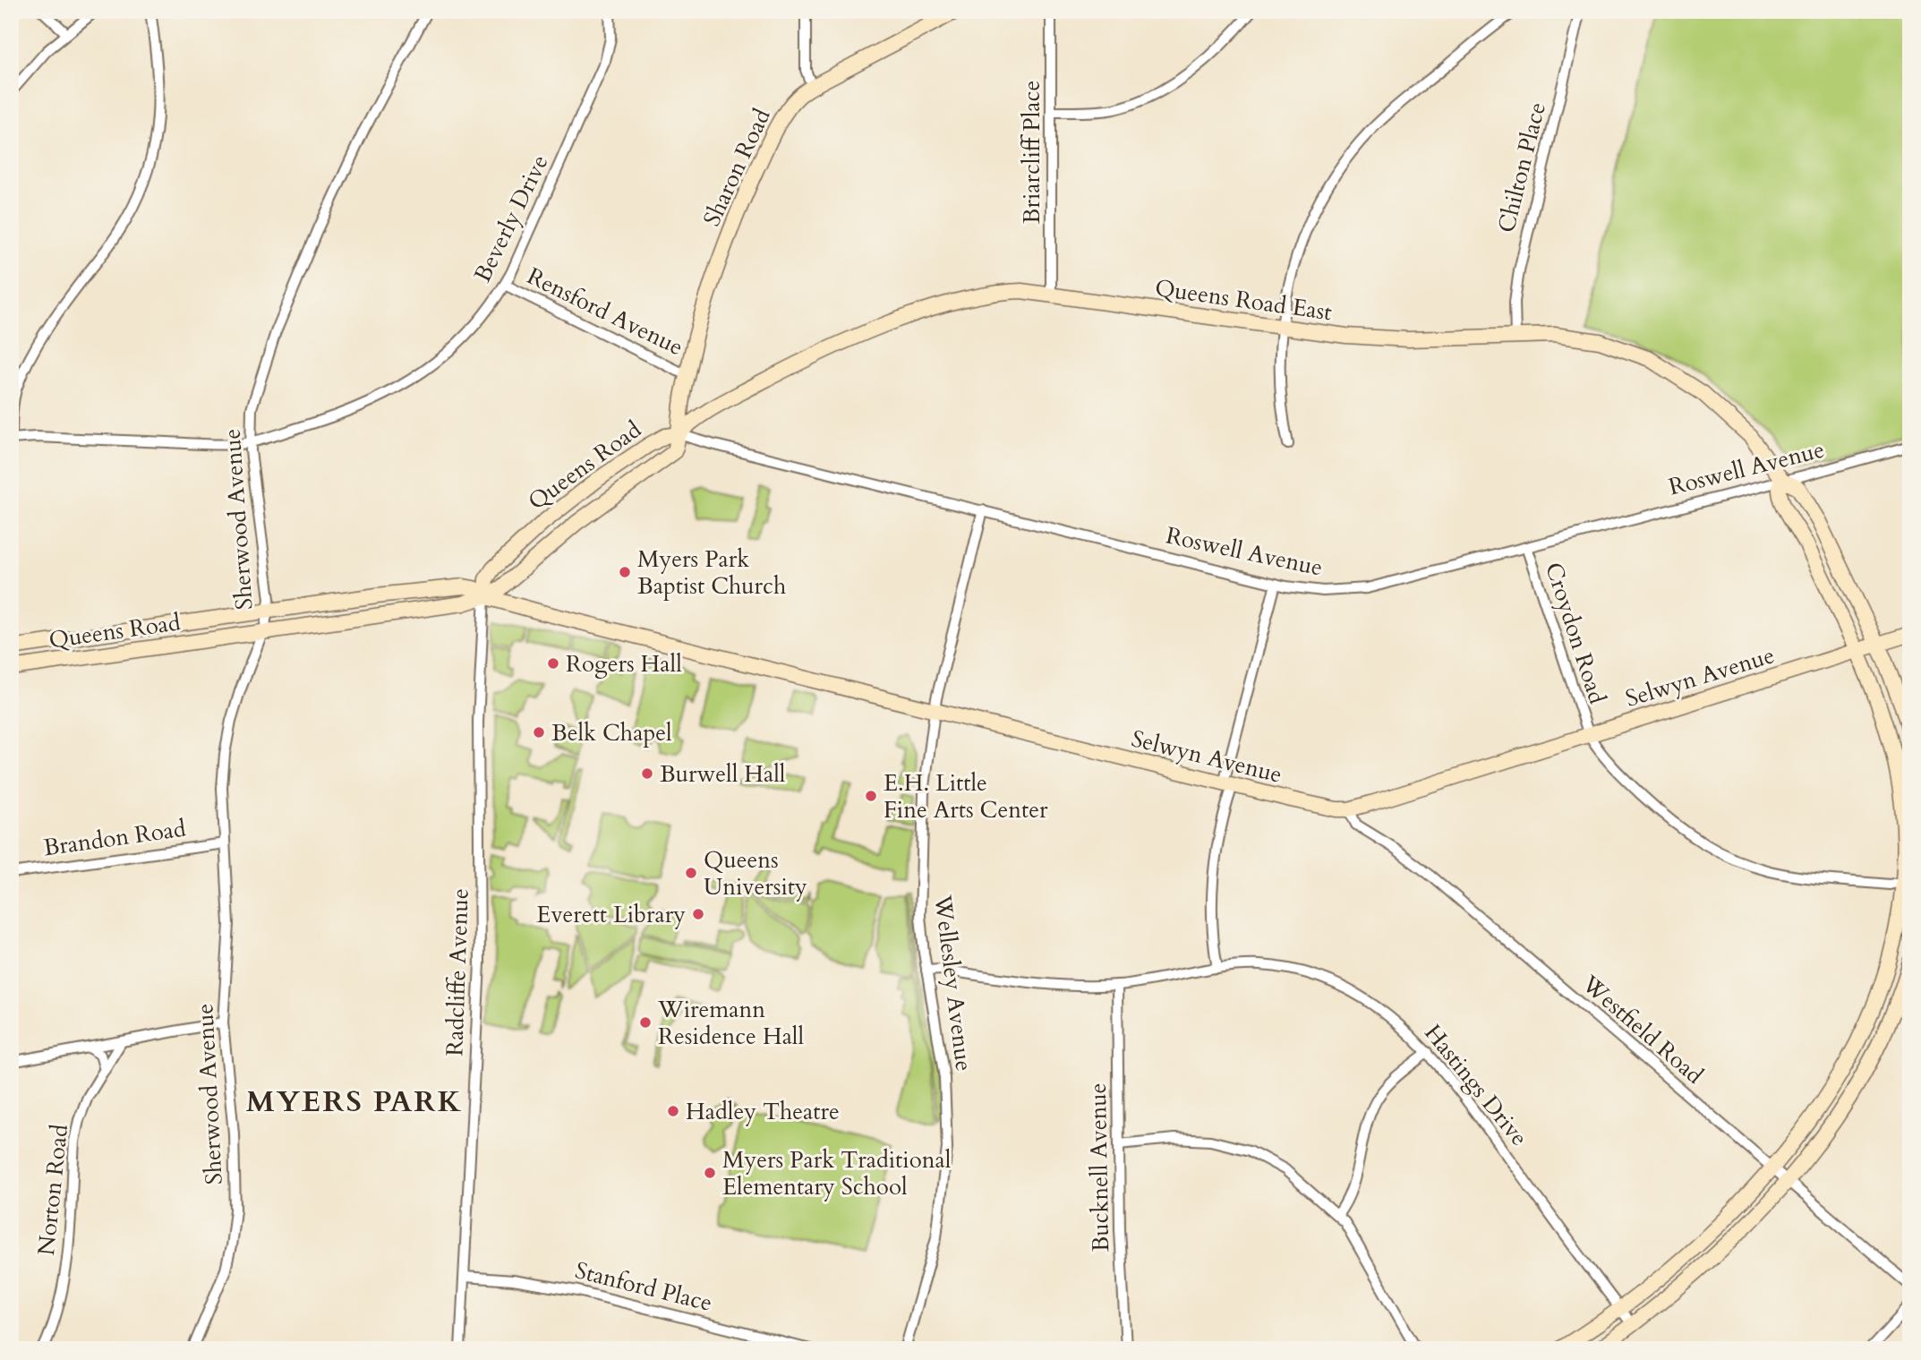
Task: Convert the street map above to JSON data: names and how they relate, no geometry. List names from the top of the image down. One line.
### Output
{"streets":{"street":["Briarcliff Place","Sharon Road","Chilton Place","Beverly Drive","Queens Road East","Rensford Avenue","Queens Road","Roswell Avenue","Sherwood Avenue","Croydon Road","Selwyn Avenue","Brandon Road","Radcliffe Avenue","Wellesley Avenue","Westfield Road","Hastings Drive","Bucknell Avenue","Norton Road","Stanford Place"]},"crossings":[["Briarcliff Place","Queens Road East"],["Sharon Road","Queens Road East"],["Sharon Road","Rensford Avenue"],["Sharon Road","Queens Road"],["Sharon Road","Roswell Avenue"],["Chilton Place","Queens Road East"],["Beverly Drive","Rensford Avenue"],["Beverly Drive","Sherwood Avenue"],["Queens Road East","Queens Road"],["Queens Road East","Roswell Avenue"],["Queens Road","Roswell Avenue"],["Queens Road","Sherwood Avenue"],["Queens Road","Selwyn Avenue"],["Queens Road","Radcliffe Avenue"],["Roswell Avenue","Croydon Road"],["Roswell Avenue","Wellesley Avenue"],["Sherwood Avenue","Brandon Road"],["Croydon Road","Selwyn Avenue"],["Selwyn Avenue","Radcliffe Avenue"],["Selwyn Avenue","Wellesley Avenue"],["Selwyn Avenue","Westfield Road"],["Radcliffe Avenue","Stanford Place"],["Wellesley Avenue","Hastings Drive"],["Hastings Drive","Bucknell Avenue"]],"districts":["MYERS PARK"],"places":["Myers Park Baptist Church","Rogers Hall","Belk Chapel","Burwell Hall","E.H. Little Fine Arts Center","Queens University","Everett Library","Wiremann Residence Hall","Hadley Theatre","Myers Park Traditional Elementary School"]}
